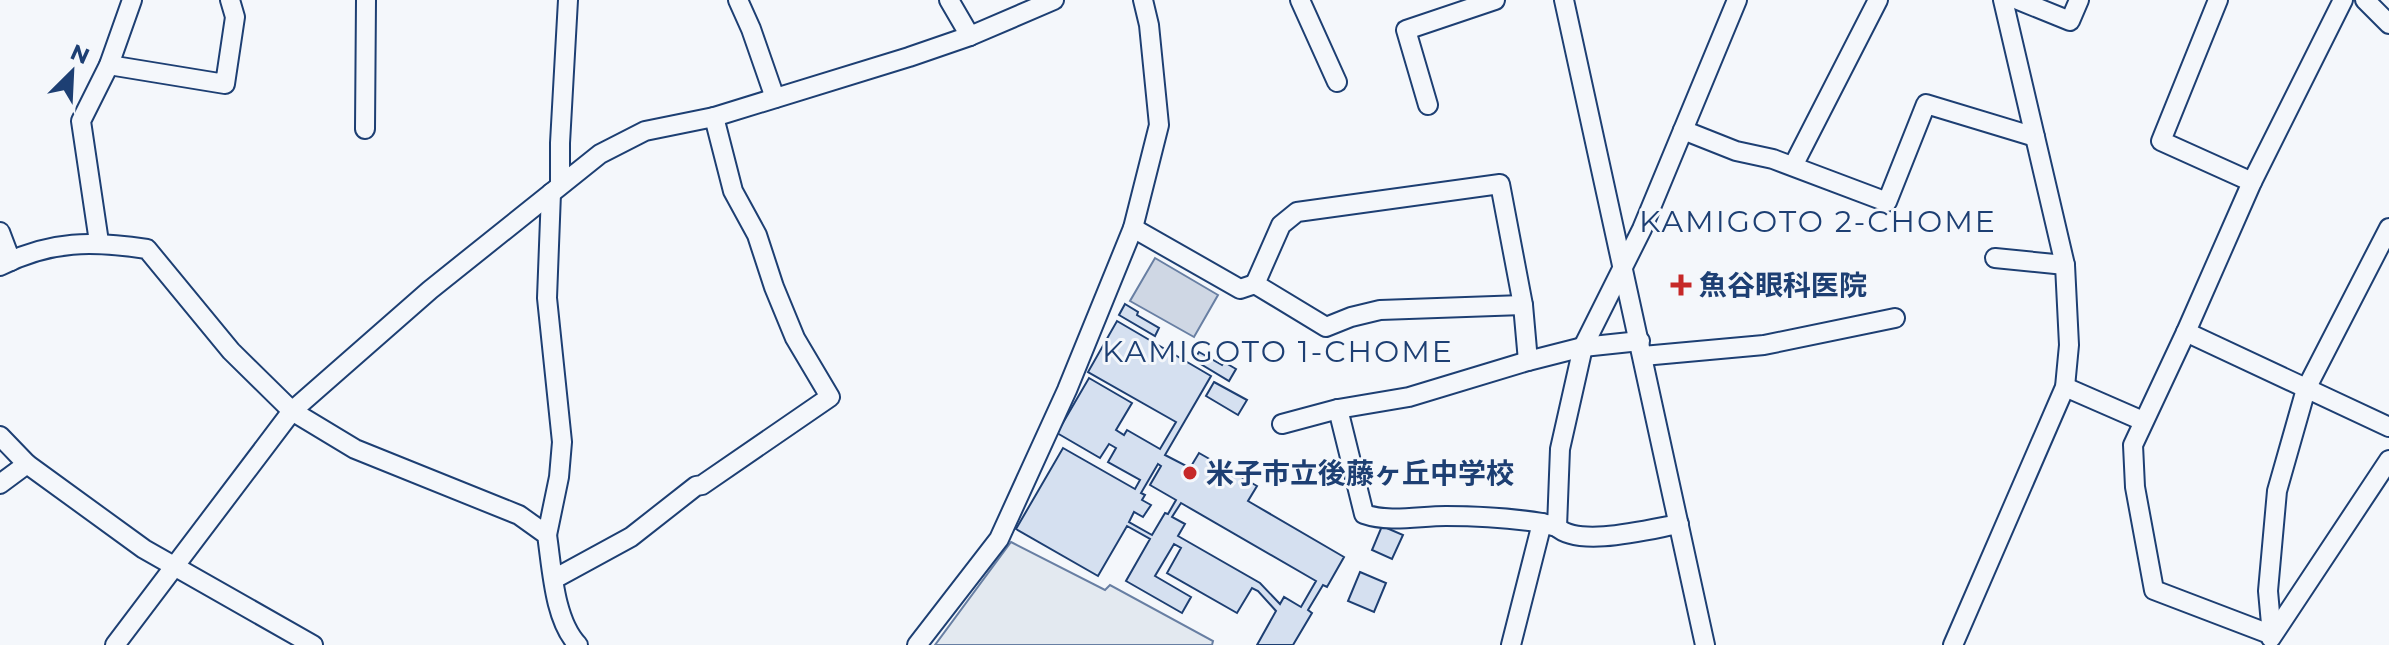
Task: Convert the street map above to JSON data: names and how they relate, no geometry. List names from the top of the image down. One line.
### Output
{"districts":["KAMIGOTO 2-CHOME","KAMIGOTO 1-CHOME"],"places":{"health":["魚谷眼科医院"],"other":["米子市立後藤ヶ丘中学校"]},"north":"top right"}
